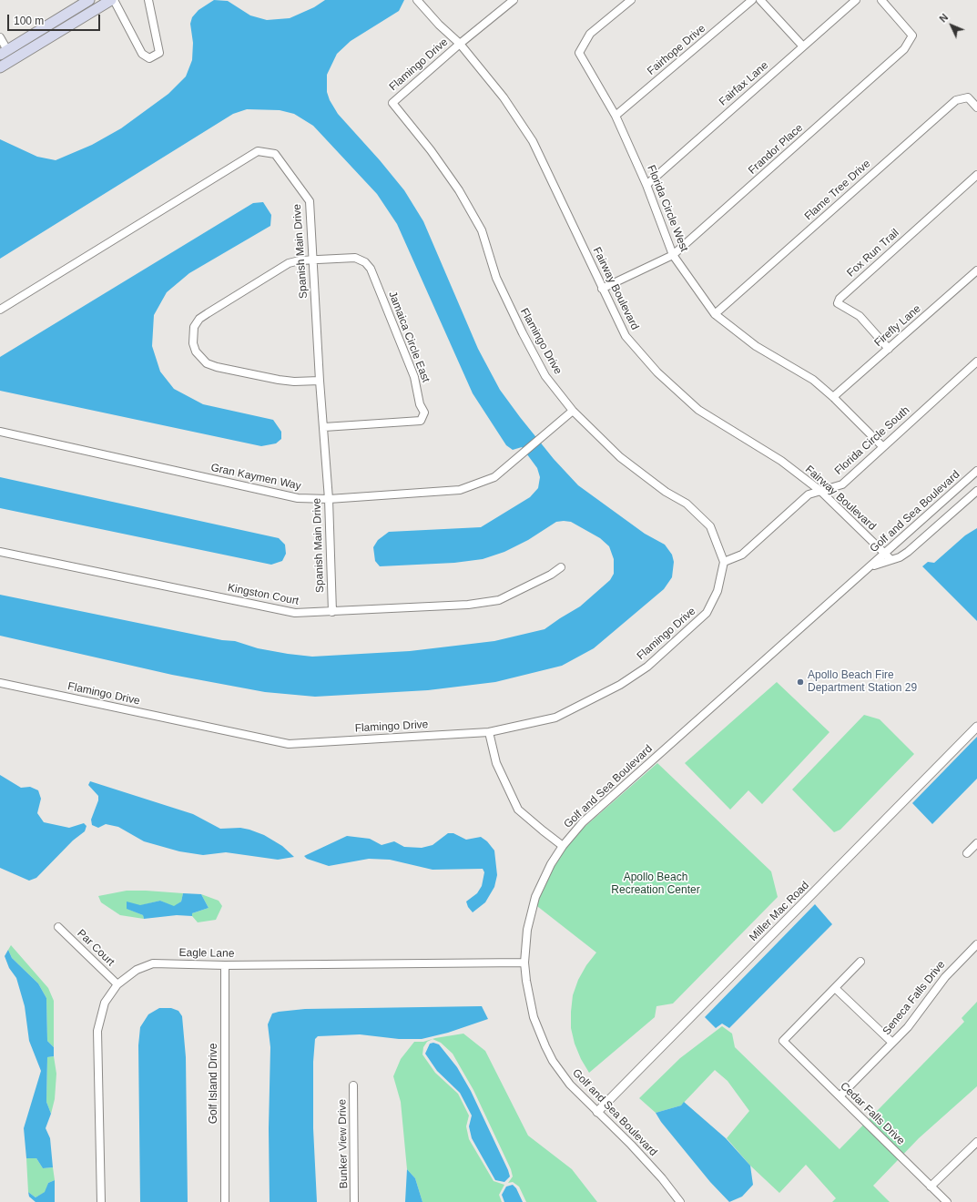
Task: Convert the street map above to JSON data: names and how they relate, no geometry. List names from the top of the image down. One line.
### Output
{"streets":{"street":["Fairhope Drive","Flamingo Drive","Fairfax Lane","Frandor Place","Flame Tree Drive","Florida Circle West","Spanish Main Drive","Fox Run Trail","Fairway Boulevard","Firefly Lane","Jamaica Circle East","Florida Circle South","Gran Kaymen Way","Golf and Sea Boulevard","Kingston Court","Miller Mac Road","Par Court","Eagle Lane","Seneca Falls Drive","Golf Island Drive","Cedar Falls Drive","Bunker View Drive"]},"crossings":[["Fairhope Drive","Florida Circle West"],["Flamingo Drive","Fairway Boulevard"],["Flamingo Drive","Florida Circle South"],["Flamingo Drive","Gran Kaymen Way"],["Fairfax Lane","Florida Circle West"],["Frandor Place","Florida Circle West"],["Frandor Place","Fairway Boulevard"],["Flame Tree Drive","Florida Circle West"],["Florida Circle West","Firefly Lane"],["Florida Circle West","Florida Circle South"],["Spanish Main Drive","Jamaica Circle East"],["Spanish Main Drive","Gran Kaymen Way"],["Spanish Main Drive","Kingston Court"],["Fox Run Trail","Firefly Lane"],["Fairway Boulevard","Florida Circle South"],["Fairway Boulevard","Golf and Sea Boulevard"],["Golf and Sea Boulevard","Miller Mac Road"],["Golf and Sea Boulevard","Eagle Lane"],["Par Court","Eagle Lane"],["Eagle Lane","Golf Island Drive"],["Seneca Falls Drive","Cedar Falls Drive"]],"parks":["Apollo Beach Recreation Center"],"places":["Apollo Beach Fire Department Station 29"],"scale_bar":"100 m","north":"top left"}
